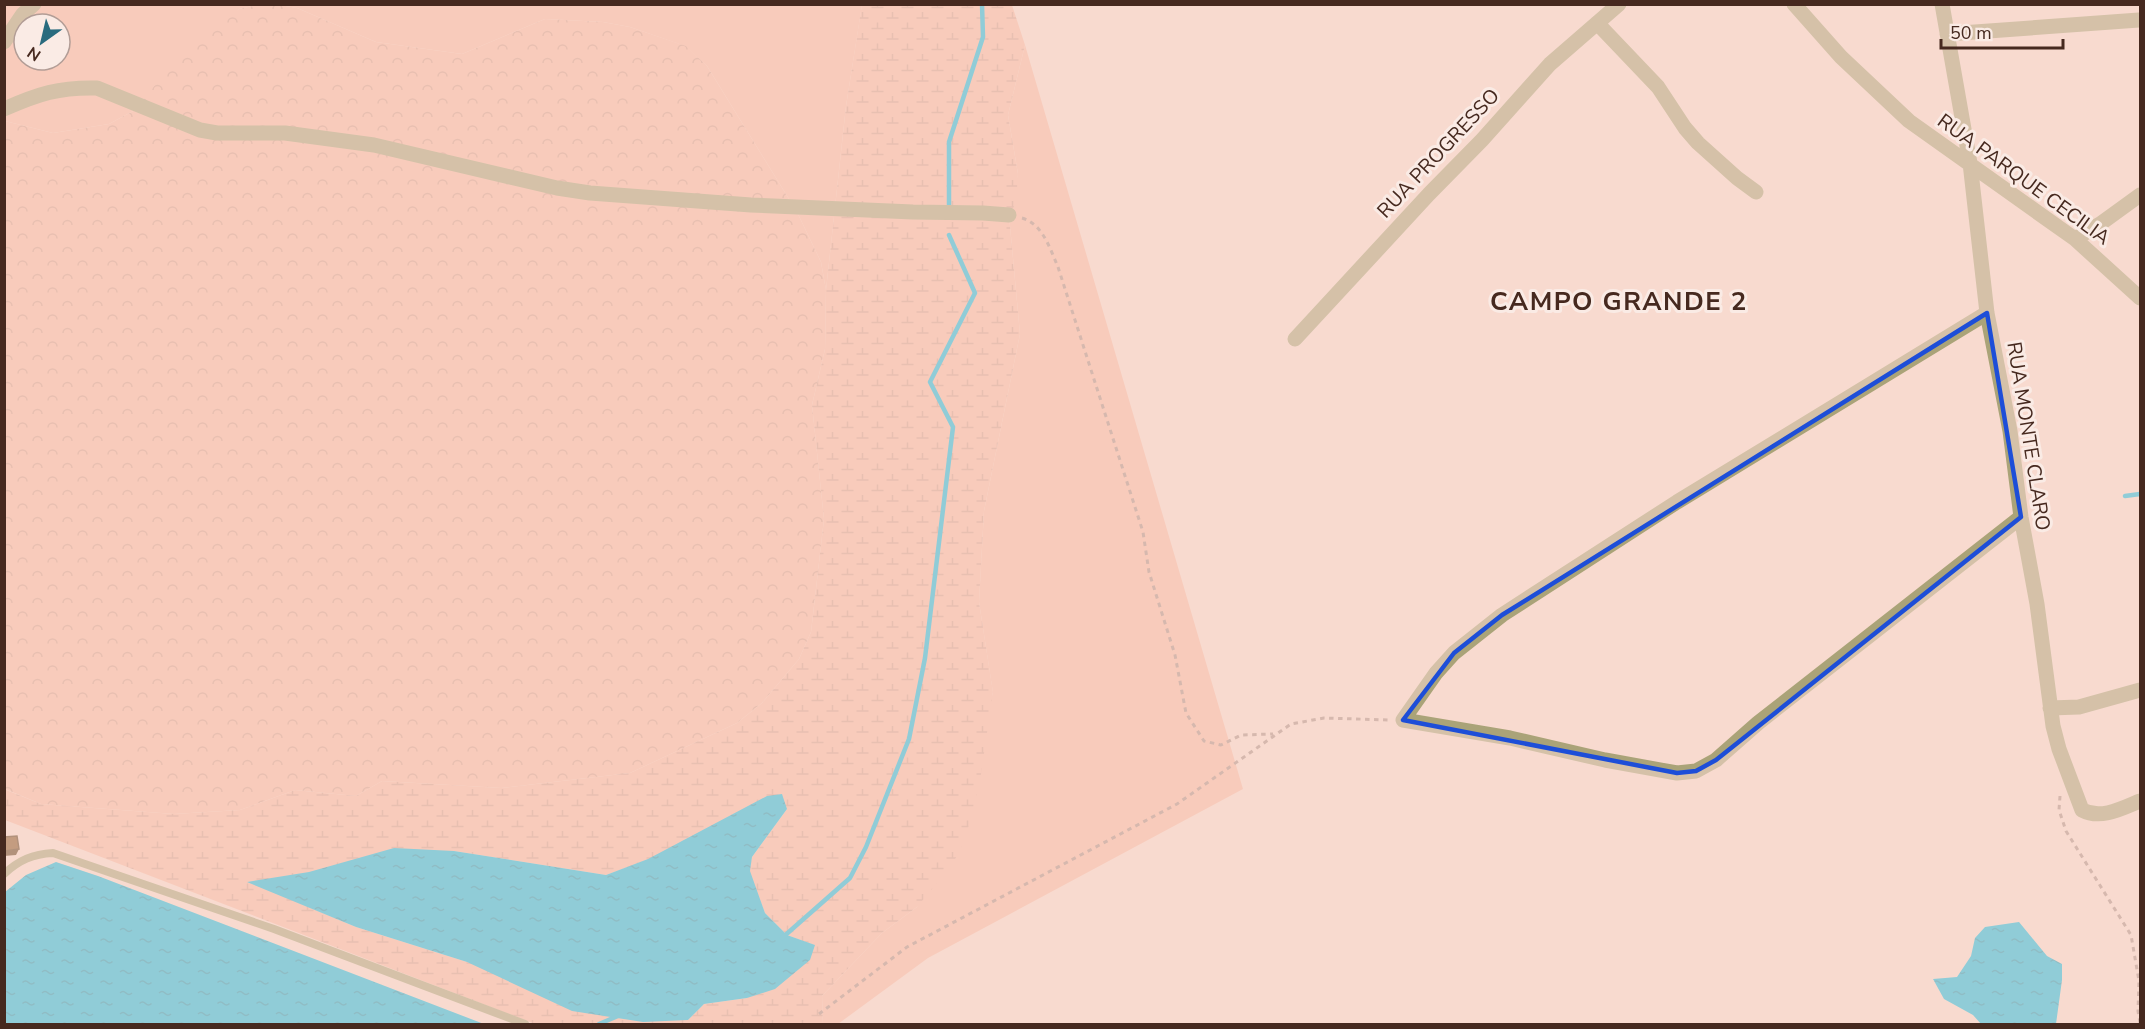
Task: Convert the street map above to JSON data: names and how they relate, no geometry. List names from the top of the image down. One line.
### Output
{"streets":{"street":["RUA PROGRESSO","RUA PARQUE CECILIA","RUA MONTE CLARO"]},"crossings":[["RUA PARQUE CECILIA","RUA MONTE CLARO"]],"districts":["CAMPO GRANDE 2"],"scale_bar":"50 m","north":"bottom left"}
